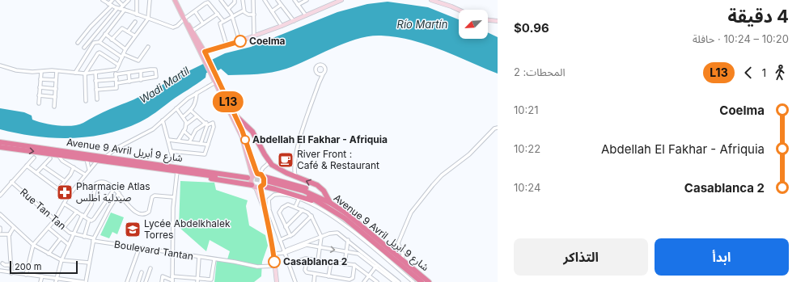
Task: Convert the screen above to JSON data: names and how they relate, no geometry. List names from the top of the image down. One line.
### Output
{"streets":{"highway":["Avenue 9 Avril شارع 9 أبريل"],"street":["Rue Tan Tan","Boulevard Tantan"]},"crossings":[["Rue Tan Tan","Boulevard Tantan"]],"water":["Río Martín","Wadi Martil"],"places":{"other":["Coelma","Abdellah El Fakhar - Afriquia","Casablanca 2"],"cafe":["River Front : Café & Restaurant"],"pharmacy":["Pharmacie Atlas صيدلية أطلس"],"school or university":["Lycée Abdelkhalek Torres"]},"lines":["bus line L13"],"scale_bar":"200 m","north":"bottom left","page":{"heading":["4 دقيقة","10:20 – 10:24 · حافلة","$0.96"],"on_map":"L13","legs":["1","L13","المحطات: 2"],"list":[{"name":"Coelma","value":"10:21"},{"name":"Abdellah El Fakhar - Afriquia","value":"10:22"},{"name":"Casablanca 2","value":"10:24"}],"buttons":["ابدأ","التذاكر"],"scale":"200 m"}}
